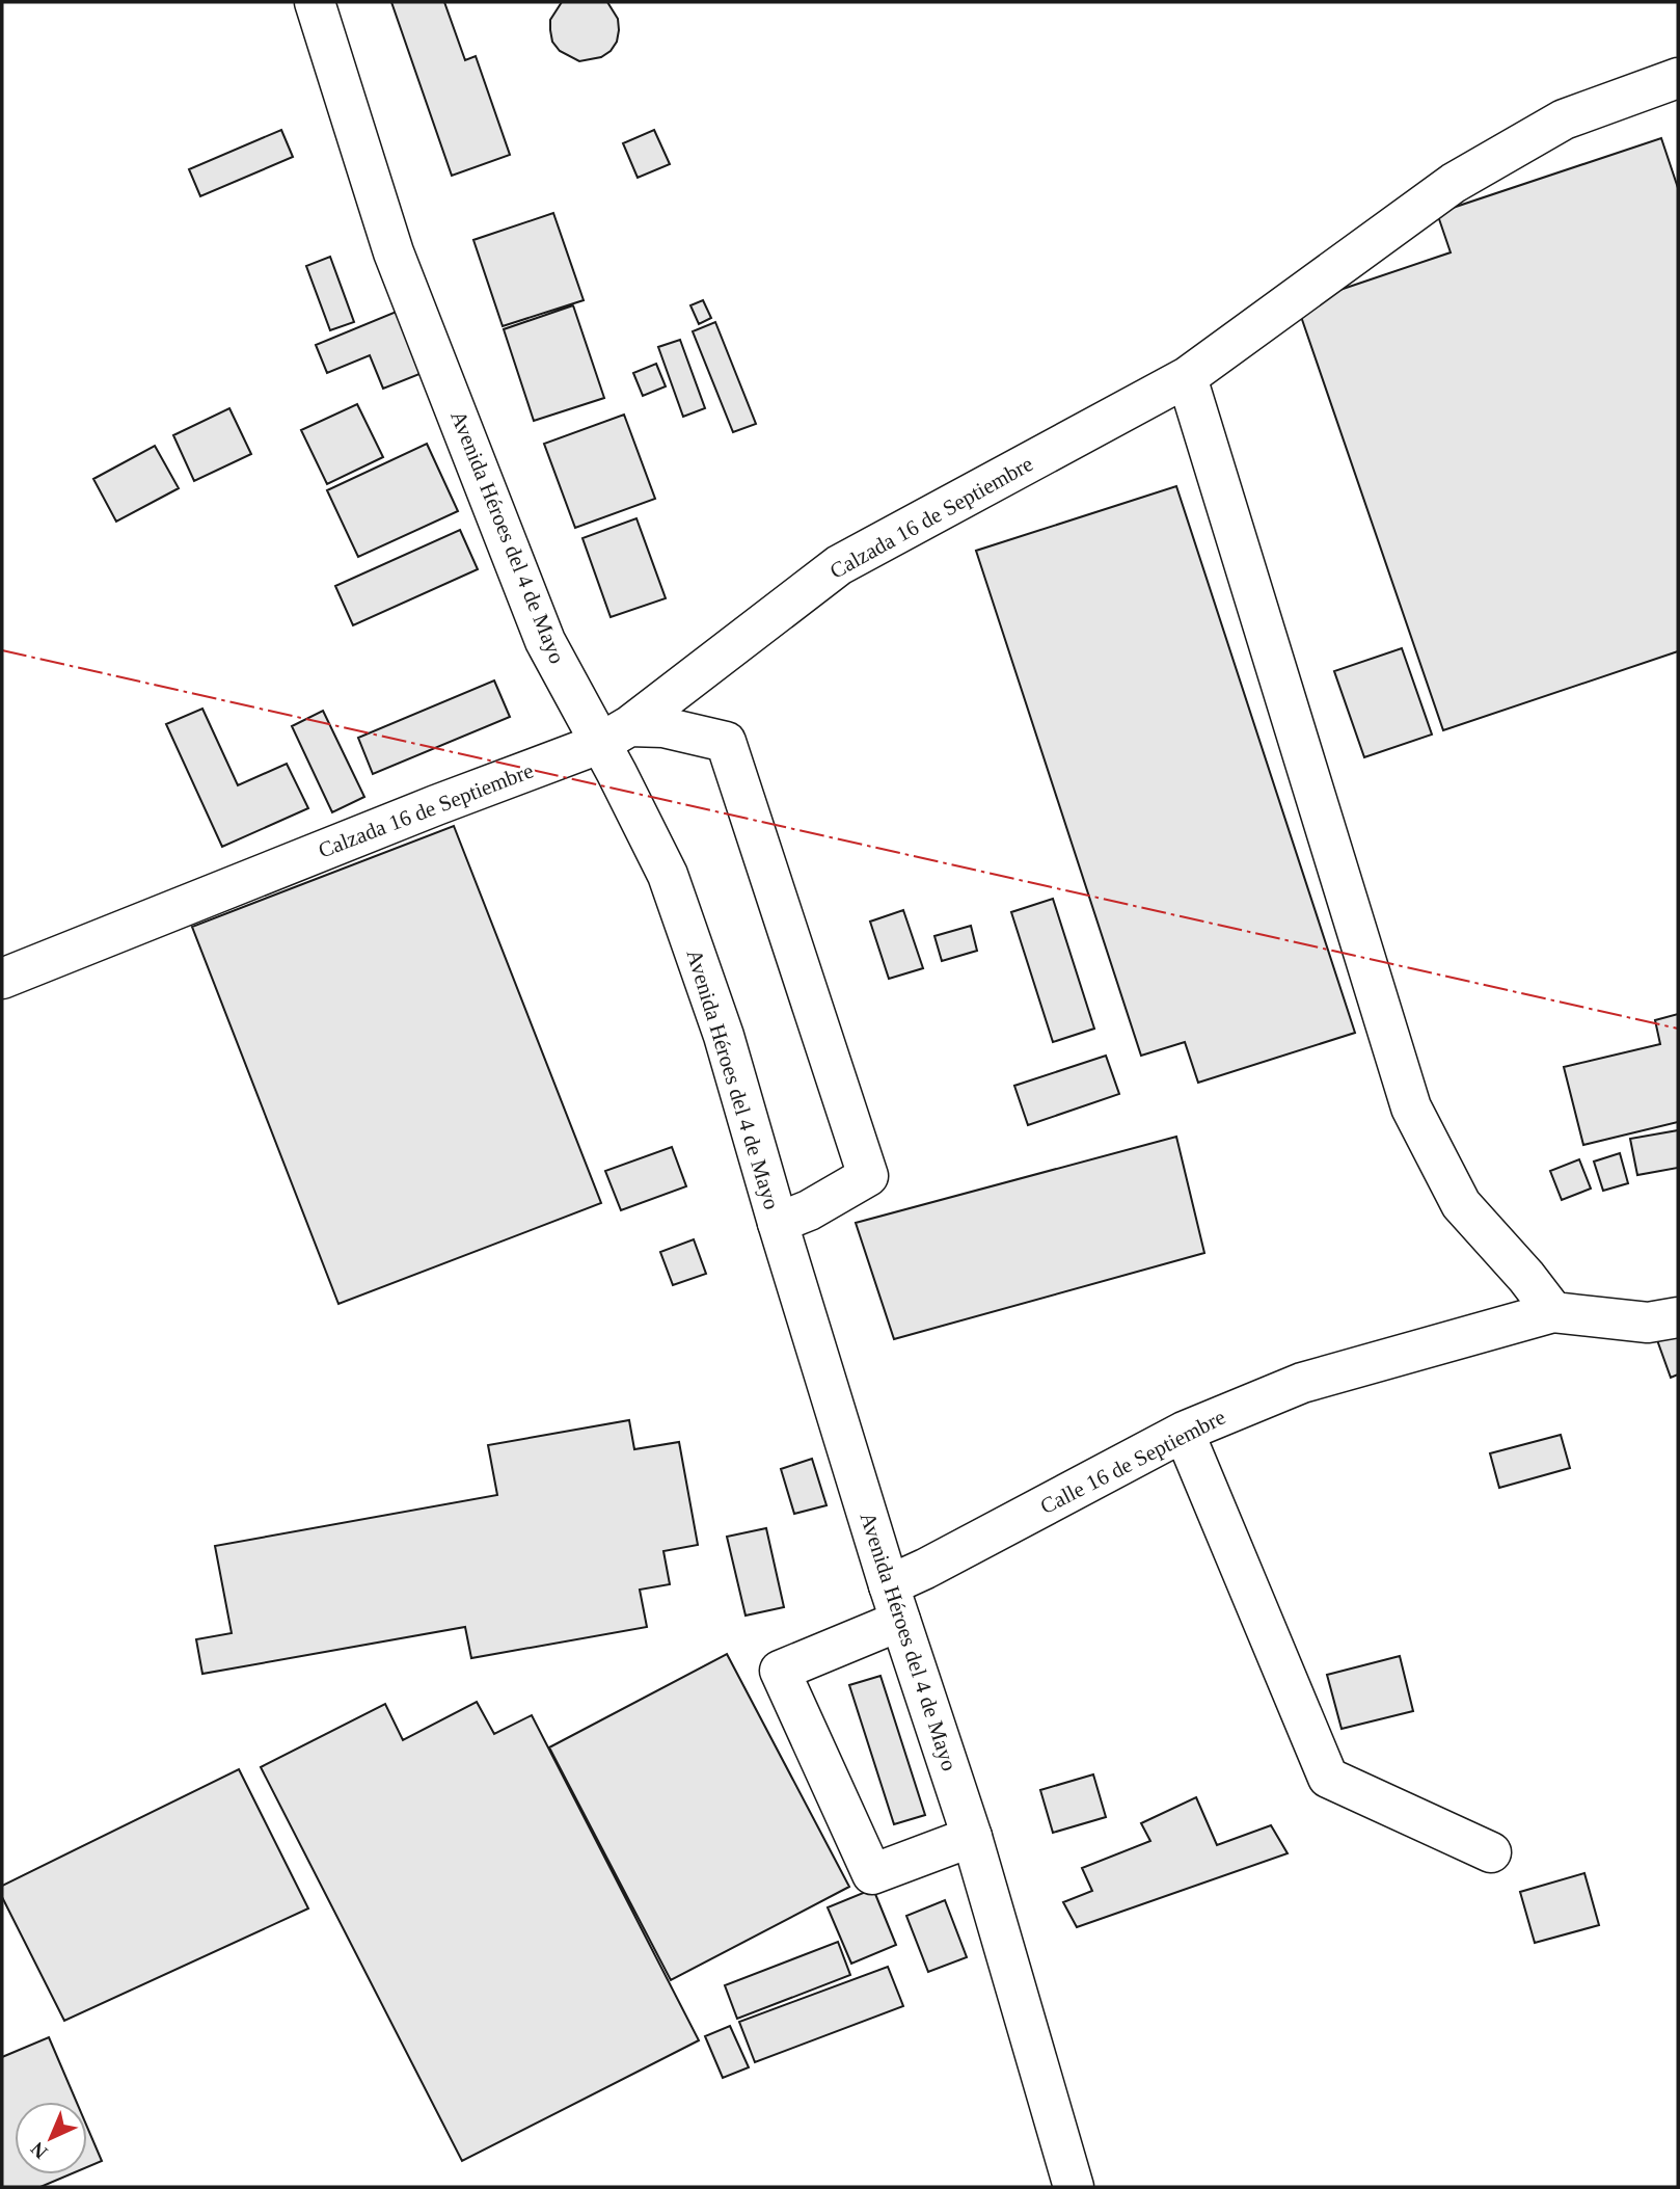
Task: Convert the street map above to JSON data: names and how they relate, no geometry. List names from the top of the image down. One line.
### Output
{"streets":{"street":["Calzada 16 de Septiembre","Avenida Héroes del 4 de Mayo","Calle 16 de Septiembre"]},"crossings":[["Calzada 16 de Septiembre","Avenida Héroes del 4 de Mayo"],["Avenida Héroes del 4 de Mayo","Calle 16 de Septiembre"]],"north":"bottom left"}
